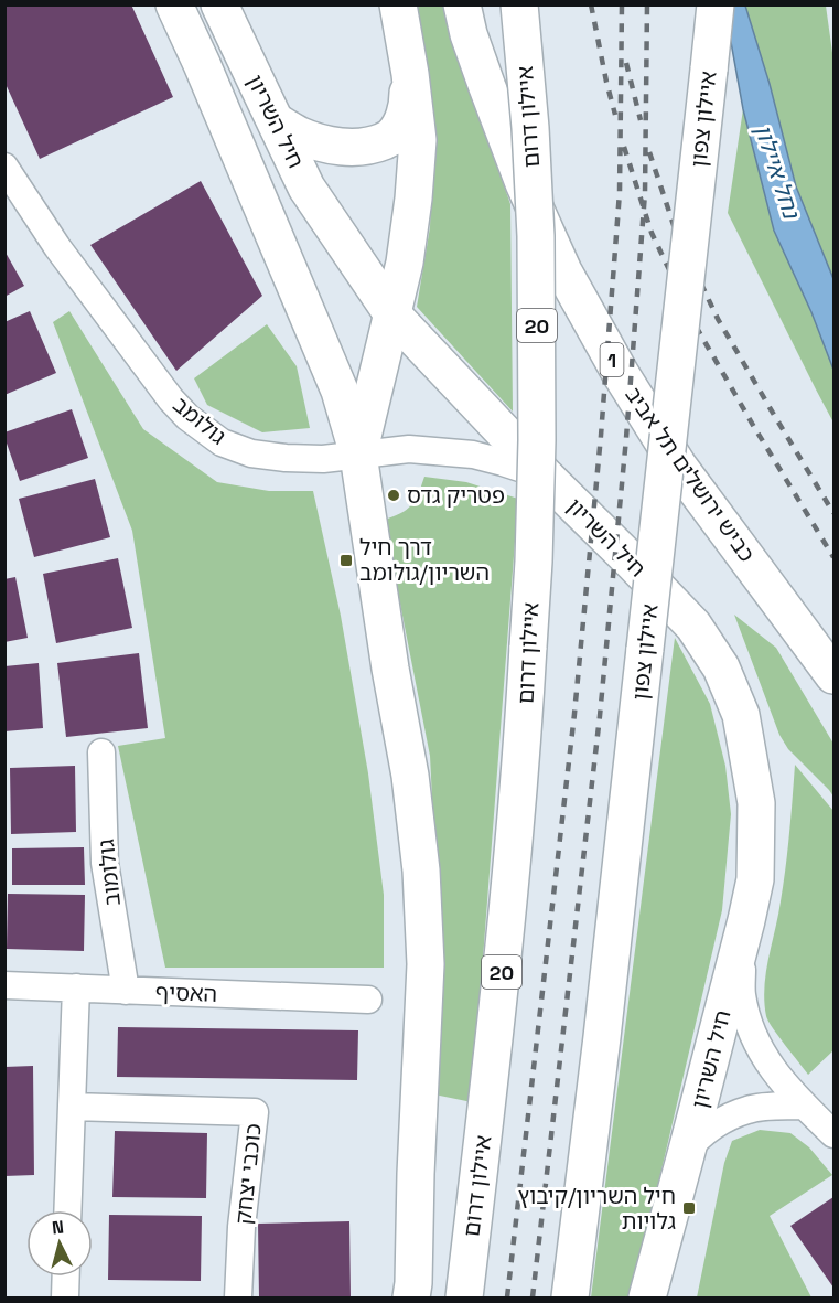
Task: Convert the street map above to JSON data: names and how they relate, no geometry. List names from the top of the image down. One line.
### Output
{"streets":{"main road":["איילון דרום","איילון צפון","חיל השריון","20","1","כביש ירושלים תל אביב"],"street":["גולומב","גולומוב","האסיף","כוכבי יצחק"]},"crossings":[["חיל השריון","גולומב"],["גולומוב","האסיף"]],"water":["נחל איילון"],"places":{"other":["פטריק גדס"],"transit":["דרך חיל השריון/גולומב","חיל השריון/קיבוץ גלויות"]},"north":"top"}
